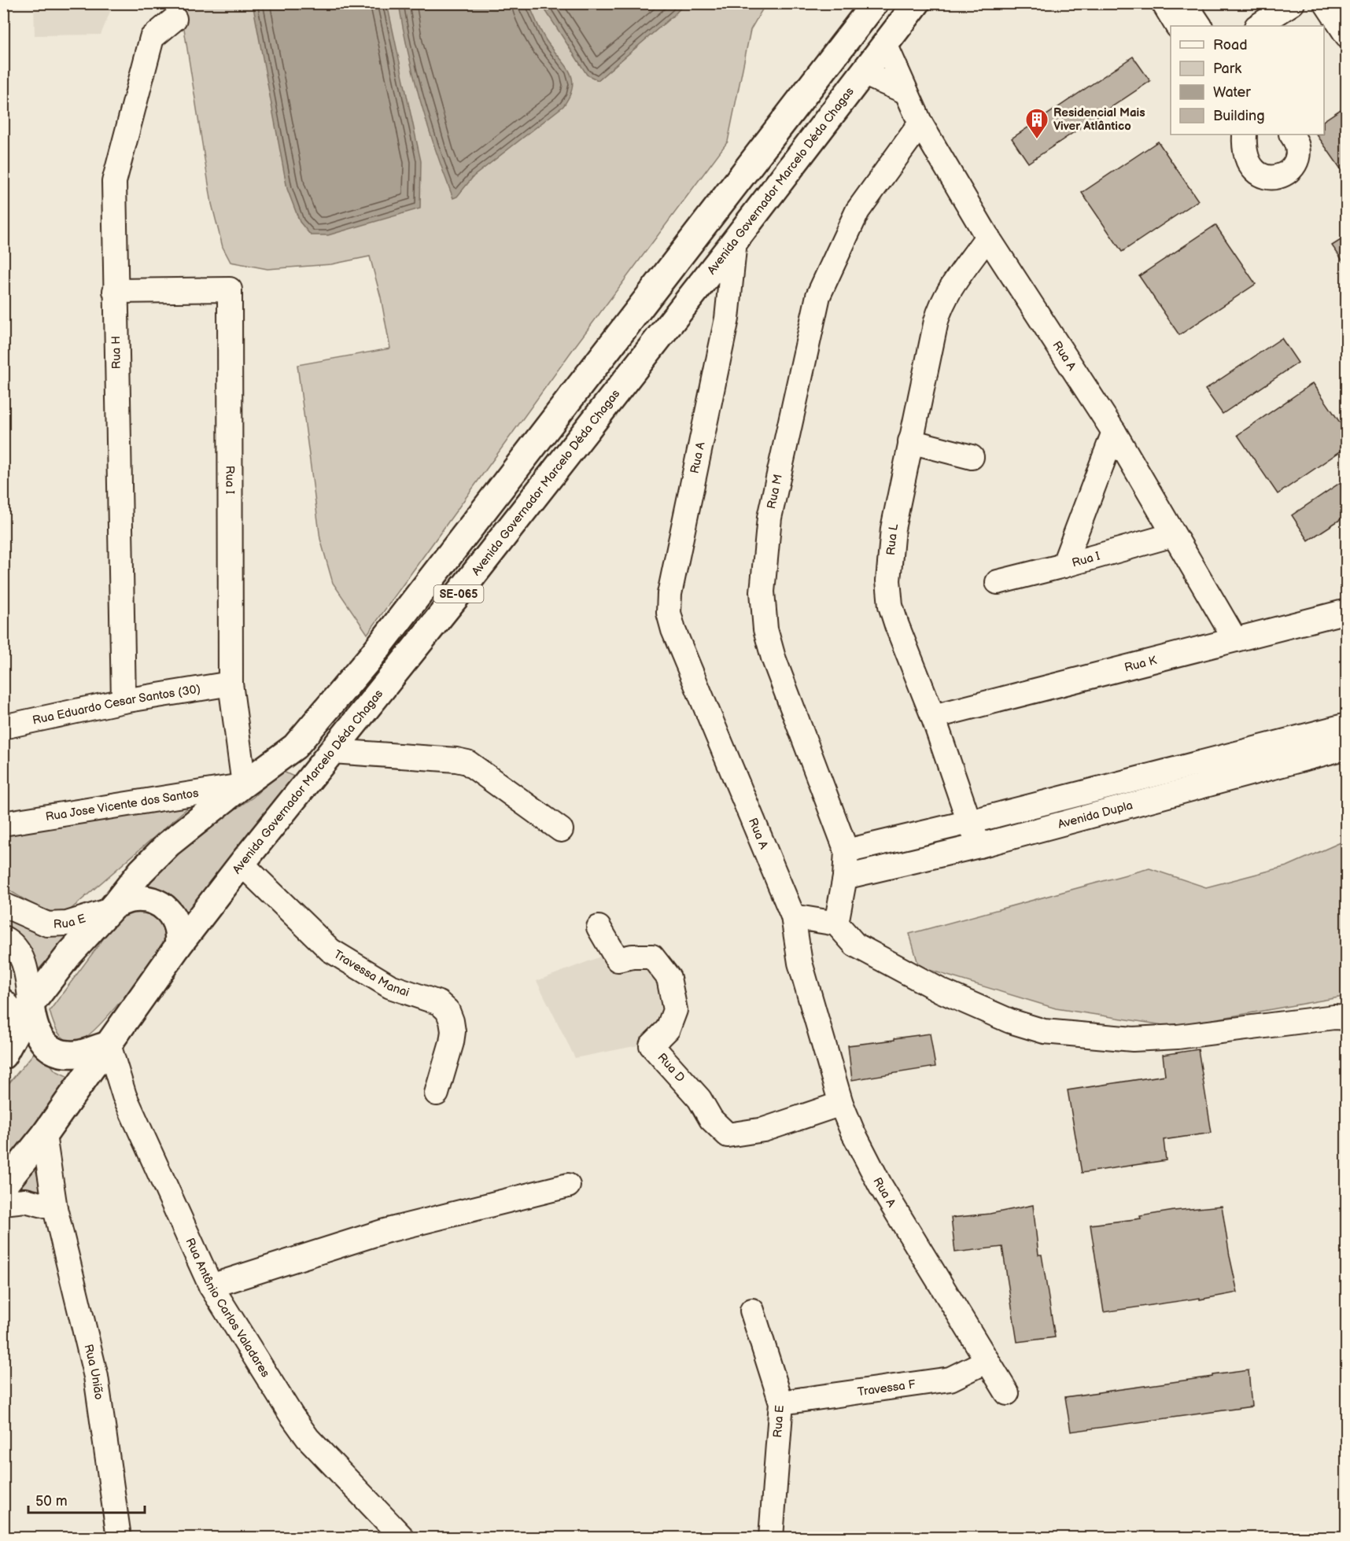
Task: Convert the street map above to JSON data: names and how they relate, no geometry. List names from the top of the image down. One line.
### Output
{"streets":{"main road":["Avenida Governador Marcelo Déda Chagas","SE-065"],"street":["Rua H","Rua A","Rua I","Rua M","Rua L","Rua K","Rua Eduardo Cesar Santos (30)","Rua Jose Vicente dos Santos","Avenida Dupla","Rua E","Travessa Manai","Rua D","Rua Antônio Carlos Valadares","Rua União","Travessa F"]},"crossings":[["Avenida Governador Marcelo Déda Chagas","Rua A"],["Avenida Governador Marcelo Déda Chagas","Travessa Manai"],["Avenida Governador Marcelo Déda Chagas","Rua Antônio Carlos Valadares"],["Avenida Governador Marcelo Déda Chagas","Rua União"],["Rua H","Rua I"],["Rua H","Rua Eduardo Cesar Santos (30)"],["Rua A","Rua I"],["Rua A","Rua M"],["Rua A","Rua L"],["Rua A","Rua K"],["Rua A","Rua D"],["Rua A","Travessa F"],["Rua I","SE-065"],["Rua I","Rua Eduardo Cesar Santos (30)"],["Rua I","Rua Jose Vicente dos Santos"],["Rua M","Avenida Dupla"],["Rua L","Rua K"],["Rua L","Avenida Dupla"],["SE-065","Rua Jose Vicente dos Santos"],["SE-065","Rua E"],["Rua E","Travessa F"]],"places":{"building":["Residencial Mais Viver Atlântico"]},"legend":["Road","Park","Water","Building"],"scale_bar":"50 m"}
